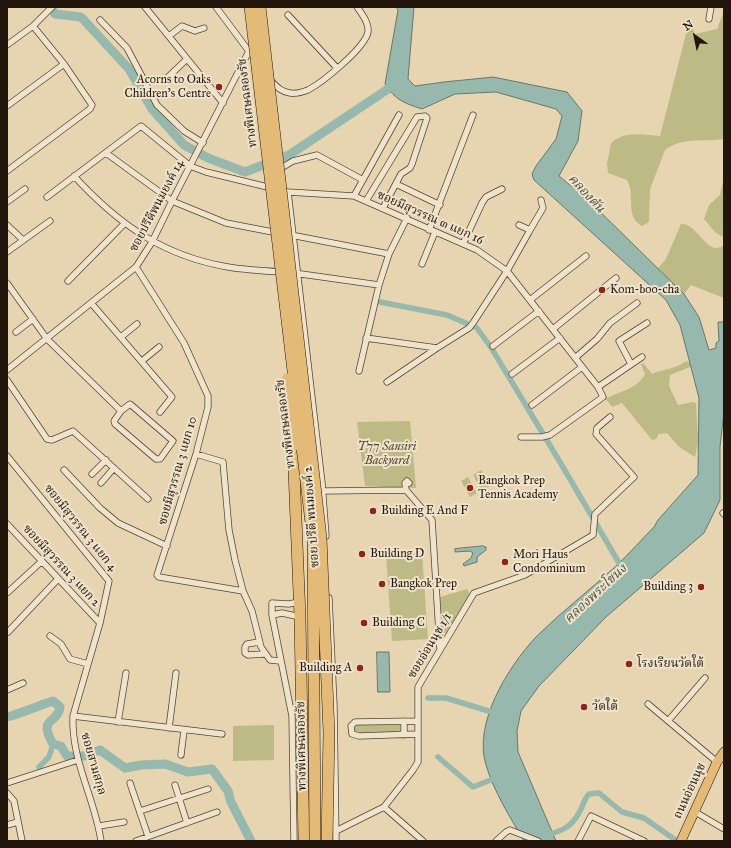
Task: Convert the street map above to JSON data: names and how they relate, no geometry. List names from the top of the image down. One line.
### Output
{"streets":{"highway":["ทางพิเศษฉลองรัช"],"main road":["ถนนอ่อนนุช"],"street":["ซอยปรีดีพนมยงค์ 14","ซอยมีสุวรรณ ๓ แยก 16","ซอยมีสุวรรณ 3 แยก 10","ซอย ปรีดี พนมยงค์ 2","ซอยมีสุวรรณ 3 แยก 4","ซอยมีสุวรรณ 3 แยก 2","ซอยอ่อนนุช 1/1","ซอยสามสกุล"]},"crossings":[["ซอยปรีดีพนมยงค์ 14","ซอยมีสุวรรณ ๓ แยก 16"],["ซอยปรีดีพนมยงค์ 14","ซอยมีสุวรรณ 3 แยก 10"],["ซอยมีสุวรรณ ๓ แยก 16","ซอย ปรีดี พนมยงค์ 2"],["ซอยมีสุวรรณ 3 แยก 4","ซอยมีสุวรรณ 3 แยก 2"],["ซอยมีสุวรรณ 3 แยก 4","ซอยสามสกุล"],["ซอยมีสุวรรณ 3 แยก 2","ซอยสามสกุล"]],"water":["คลองตัน","คลองพระโขนง"],"parks":["T77 Sansiri Backyard"],"places":["Acorns to Oaks Children's Centre","Kom-boo-cha","Bangkok Prep Tennis Academy","Building E And F","Building D","Mori Haus Condominium","Bangkok Prep","Building 3","Building C","โรงเรียนวัดใต้","Building A","วัดใต้"],"north":"top left"}
